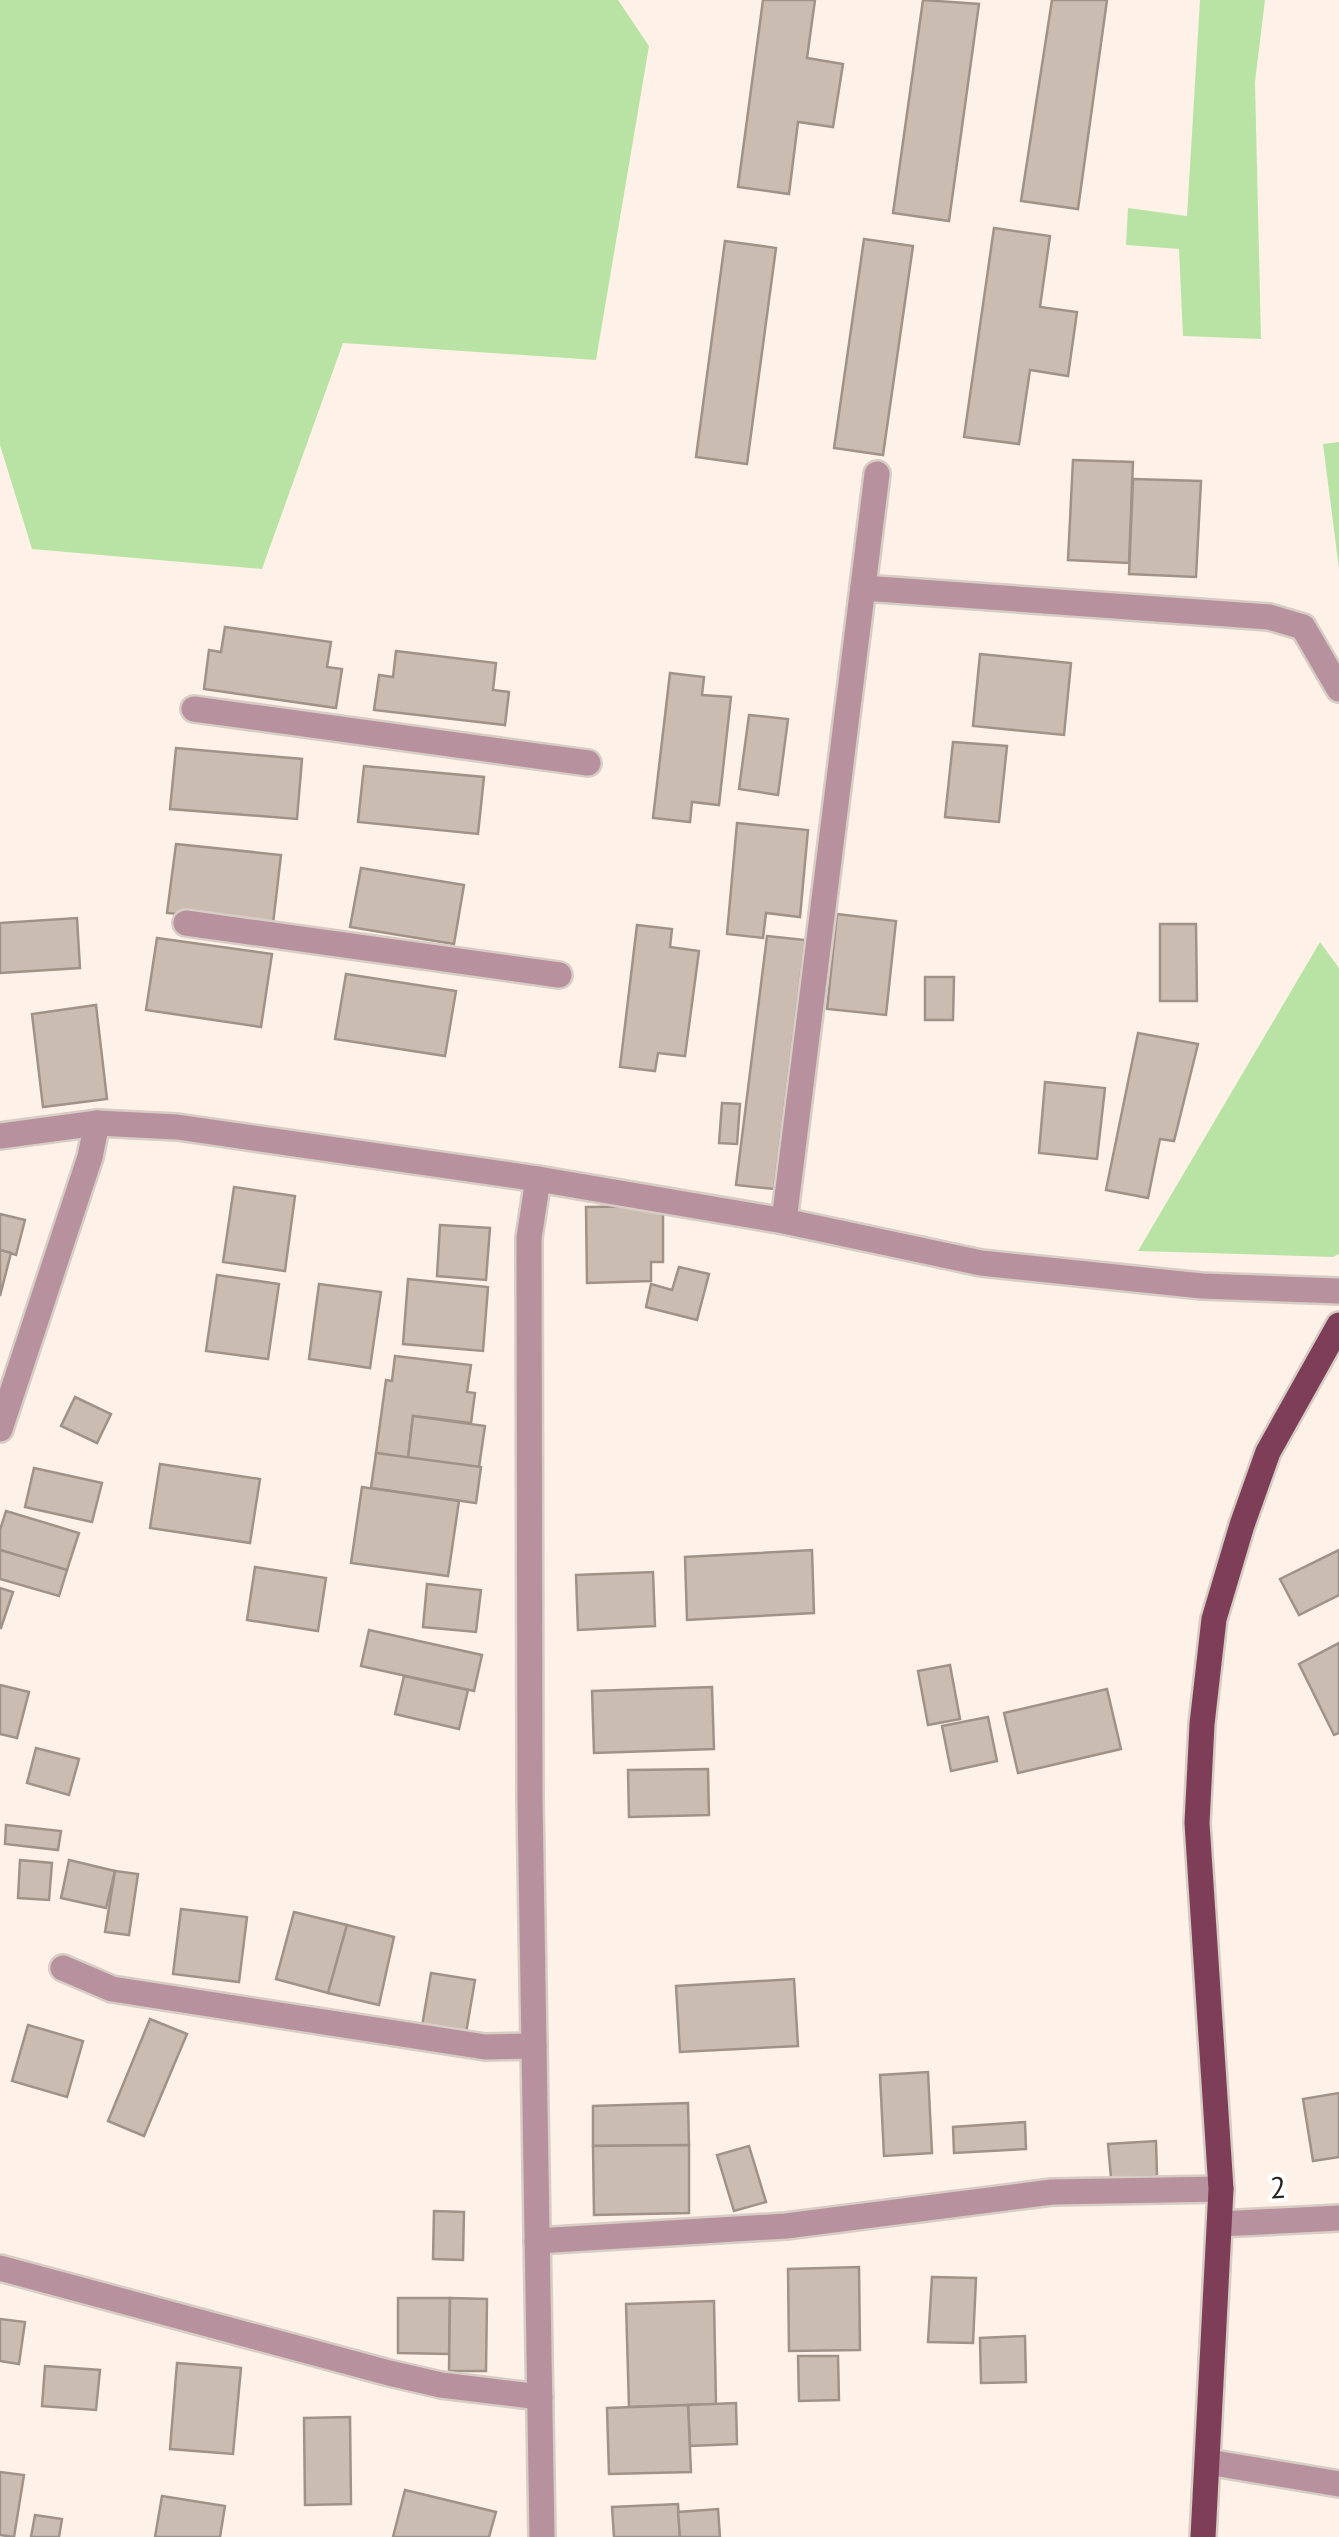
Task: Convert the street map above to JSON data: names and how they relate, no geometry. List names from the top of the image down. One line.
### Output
{"streets":{"street":["2"]}}
